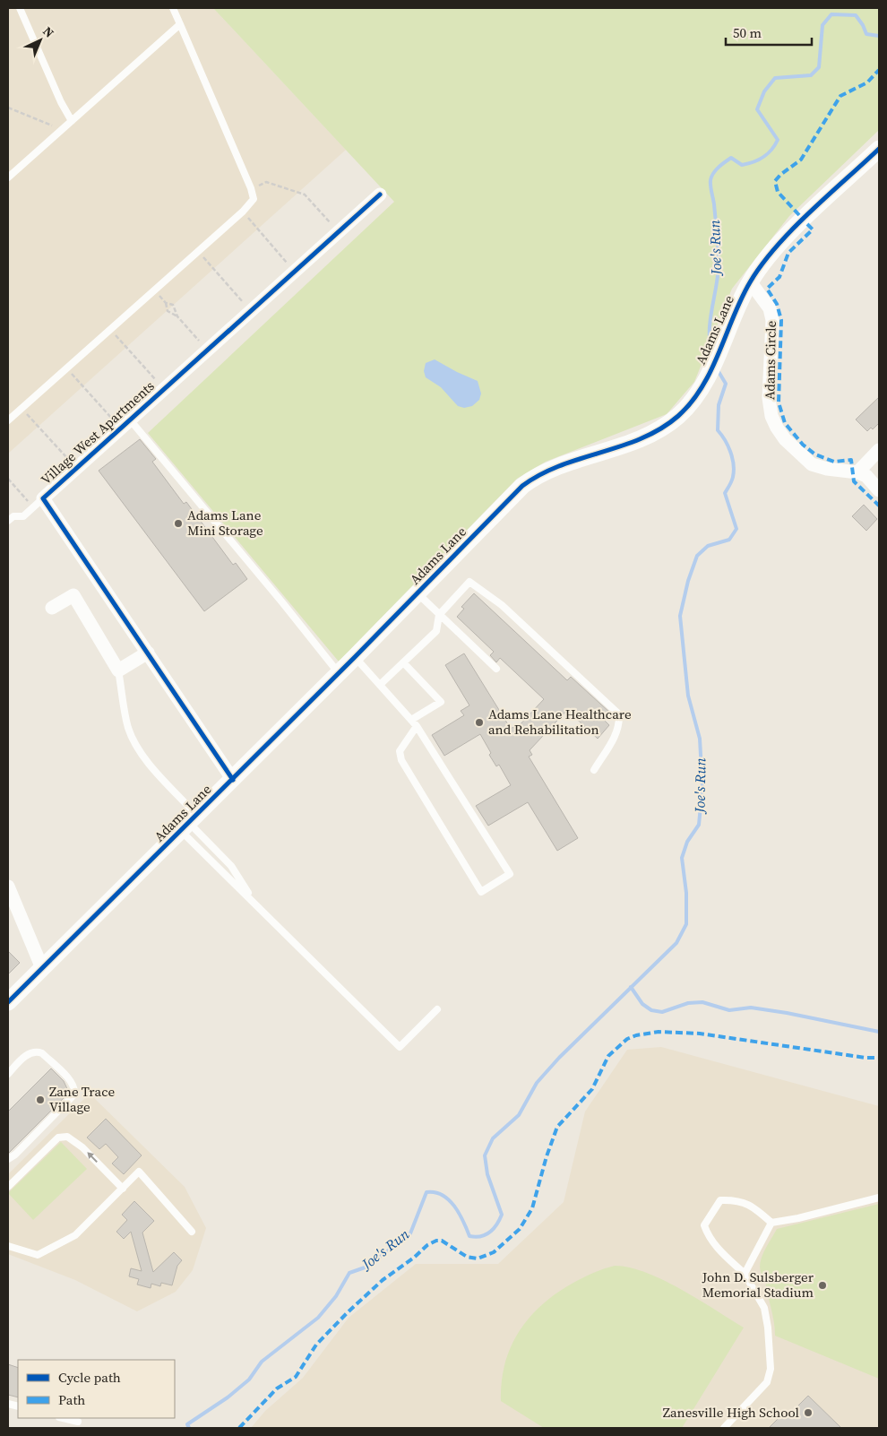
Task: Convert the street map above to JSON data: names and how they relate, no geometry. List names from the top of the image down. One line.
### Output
{"streets":{"street":["Adams Lane","Adams Circle","Village West Apartments"]},"crossings":[["Adams Lane","Adams Circle"],["Adams Lane","Village West Apartments"]],"water":["Joe's Run"],"places":["Adams Lane Mini Storage","Adams Lane Healthcare and Rehabilitation","Zane Trace Village","John D. Sulsberger Memorial Stadium","Zanesville High School"],"legend":["Cycle path","Path"],"scale_bar":"50 m","north":"top right"}
